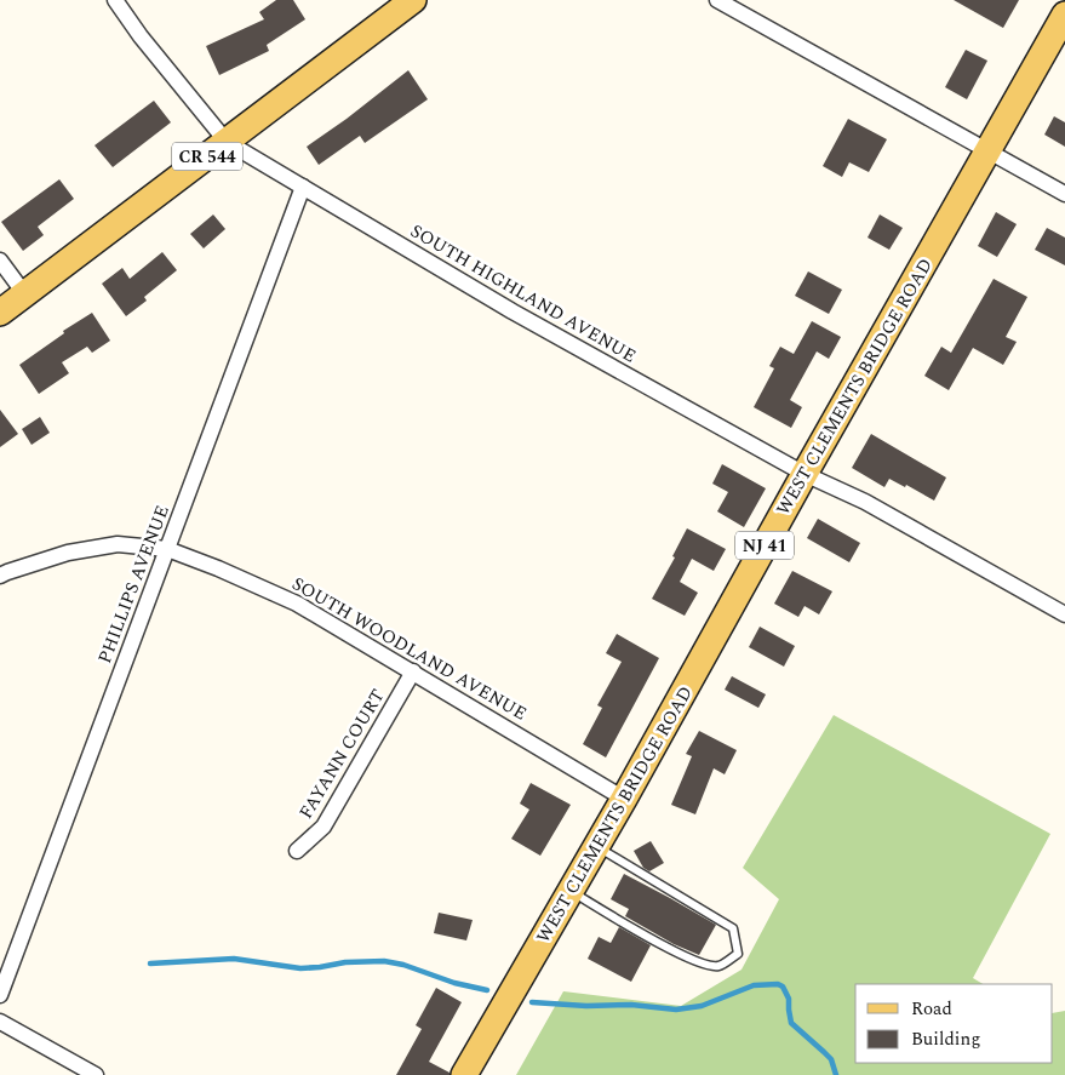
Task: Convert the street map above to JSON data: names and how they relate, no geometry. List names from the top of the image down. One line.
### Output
{"streets":{"main road":["CR 544","WEST CLEMENTS BRIDGE ROAD","NJ 41"],"street":["SOUTH HIGHLAND AVENUE","PHILLIPS AVENUE","SOUTH WOODLAND AVENUE","FAYANN COURT"]},"crossings":[["CR 544","SOUTH HIGHLAND AVENUE"],["SOUTH HIGHLAND AVENUE","WEST CLEMENTS BRIDGE ROAD"],["SOUTH HIGHLAND AVENUE","PHILLIPS AVENUE"],["WEST CLEMENTS BRIDGE ROAD","SOUTH WOODLAND AVENUE"],["PHILLIPS AVENUE","SOUTH WOODLAND AVENUE"],["SOUTH WOODLAND AVENUE","FAYANN COURT"]],"legend":["Road","Building"]}
